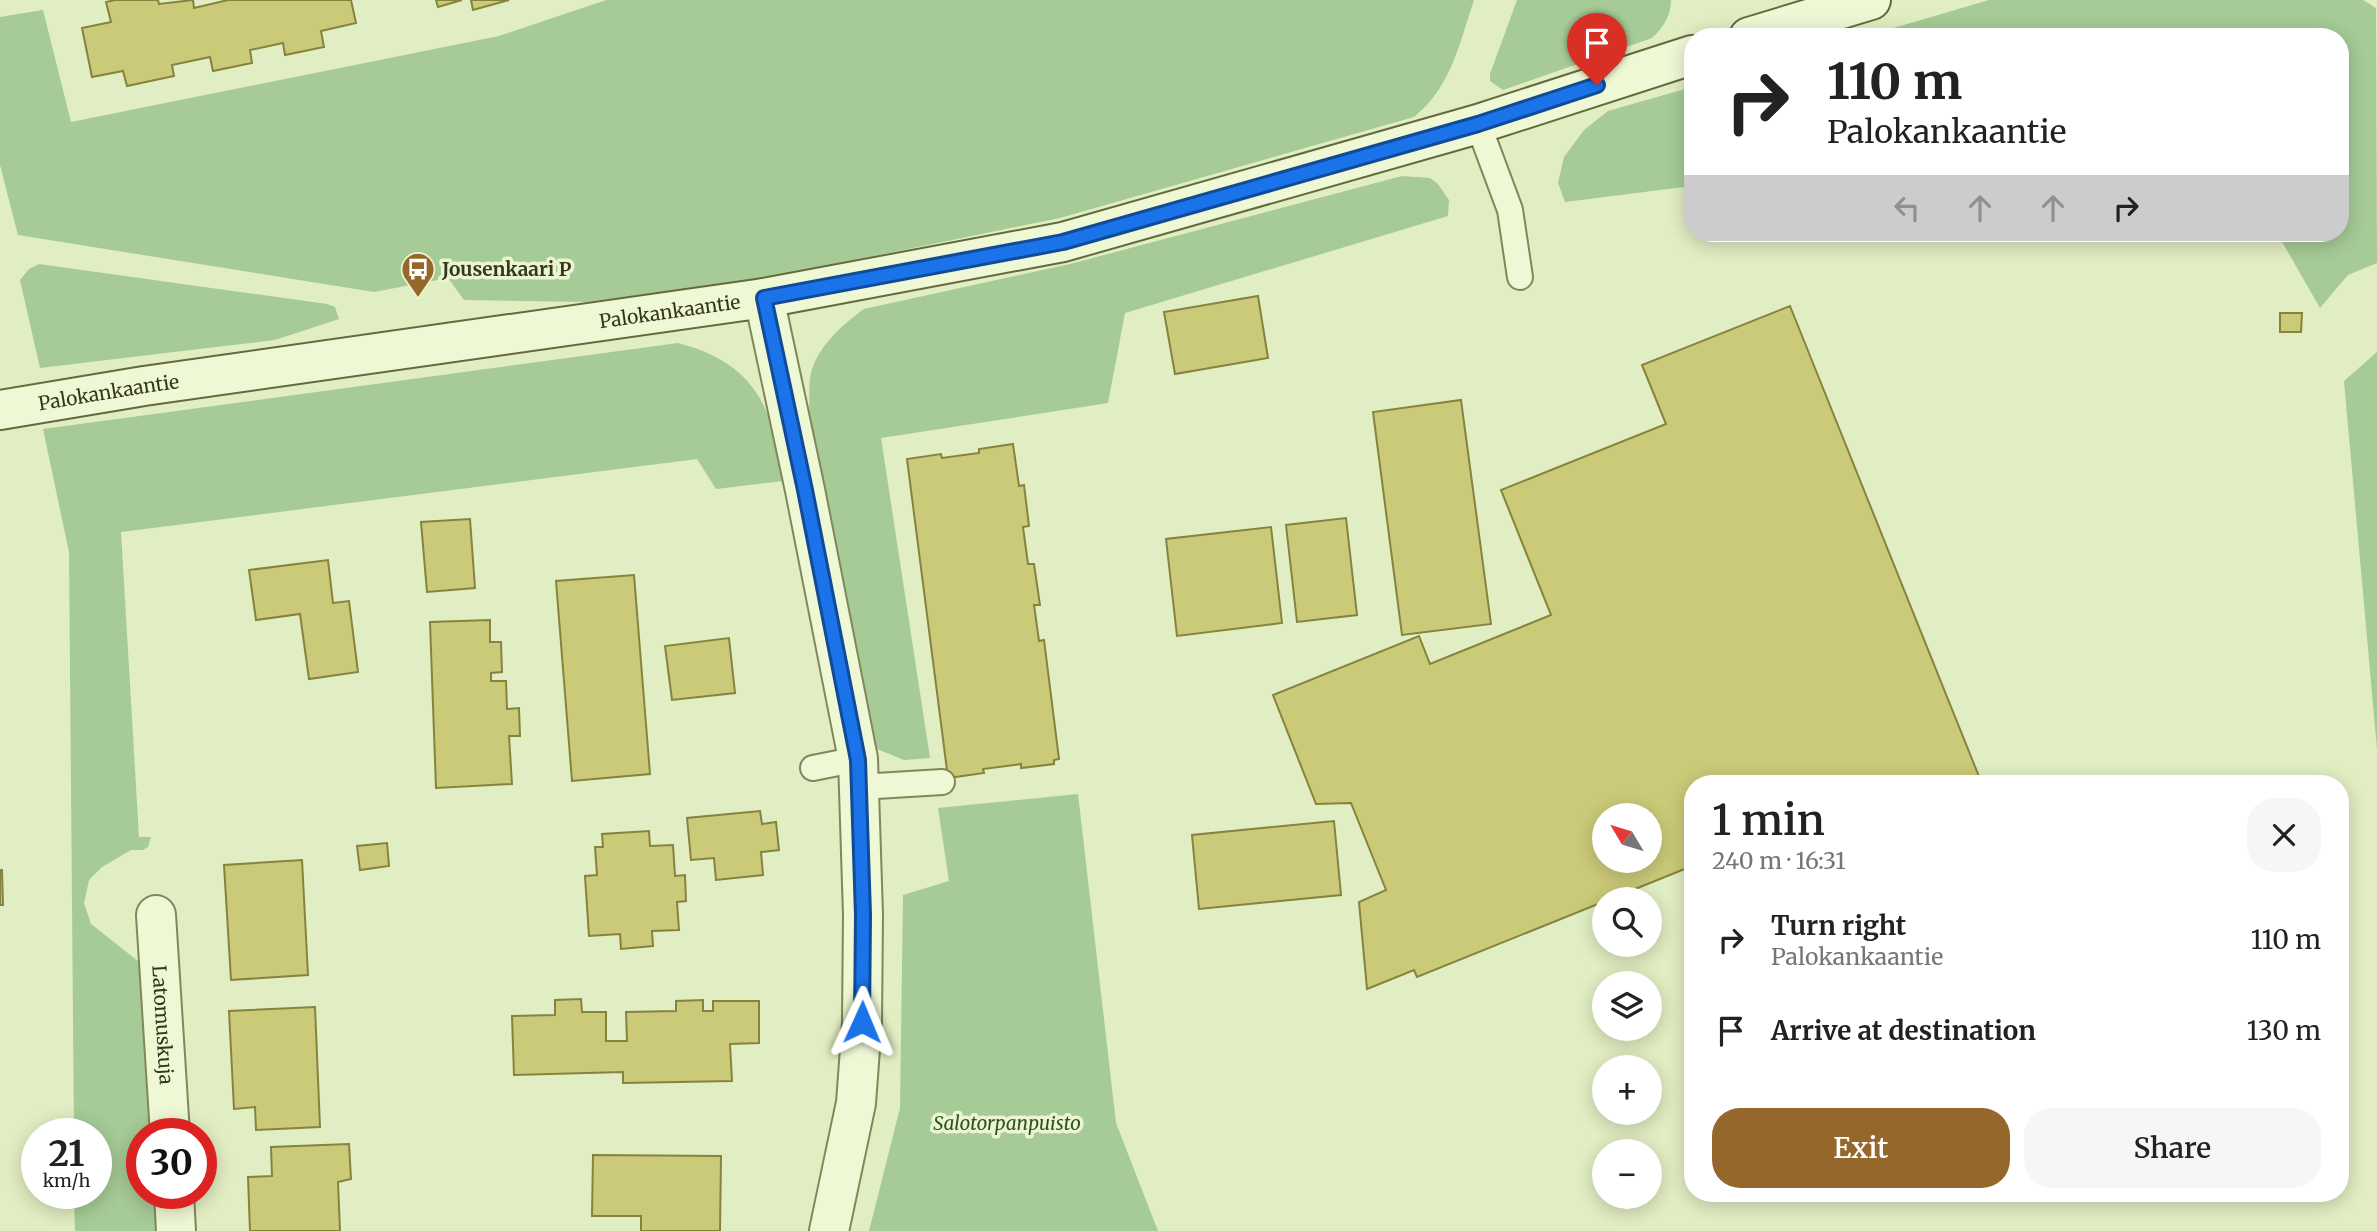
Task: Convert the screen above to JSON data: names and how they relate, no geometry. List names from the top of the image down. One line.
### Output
{"streets":{"main road":["Palokankaantie","Latomuskuja"]},"parks":["Salotorpanpuisto"],"places":{"bus stop":["Jousenkaari P"]},"north":"top left","page":{"turn":["110 m","Palokankaantie"],"heading":["1 min","240 m · 16:31"],"map_buttons":["+","−"],"list":[{"name":"Turn right","note":"Palokankaantie","value":"110 m"},{"name":"Arrive at destination","value":"130 m"}],"buttons":["Exit","Share"],"speed":"21 km/h","limit":"30"}}
